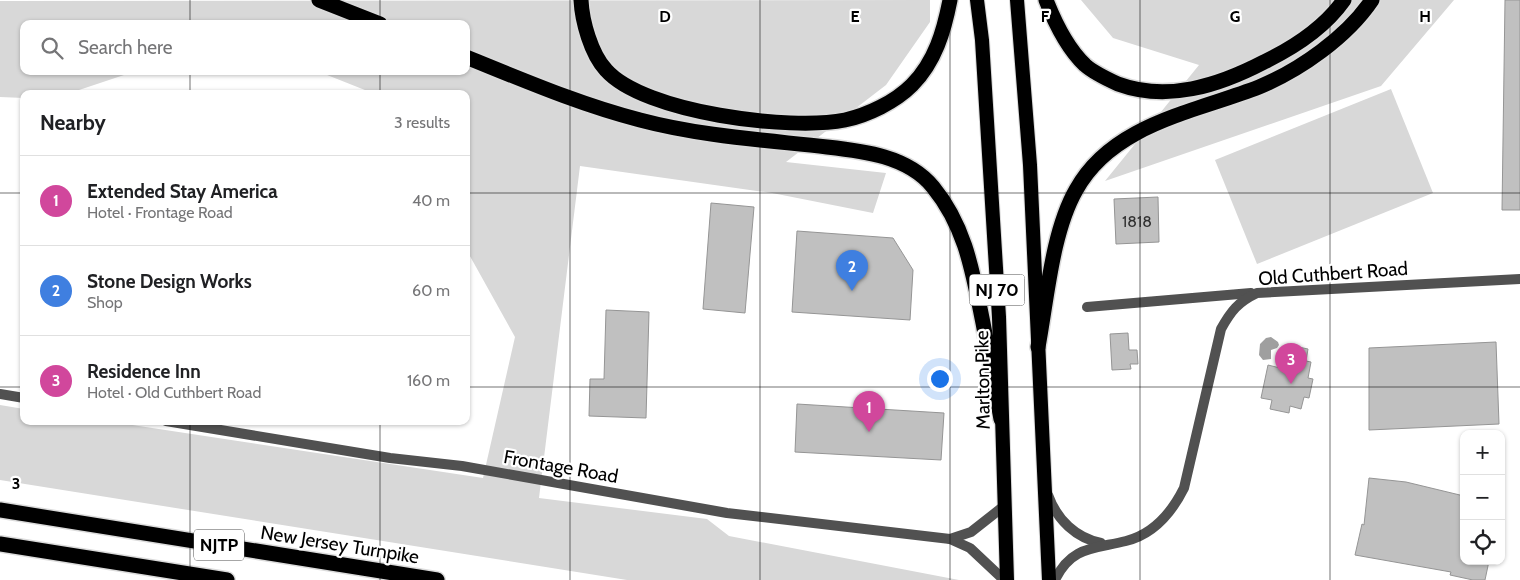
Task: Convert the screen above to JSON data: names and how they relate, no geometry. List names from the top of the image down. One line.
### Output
{"streets":{"highway":["NJ 70","Marlton Pike","New Jersey Turnpike","NJTP"],"street":["Old Cuthbert Road","Frontage Road"]},"crossings":[["Old Cuthbert Road","NJ 70"]],"house_numbers":["1818"],"page":{"search":"Search here","heading":["Nearby","3 results"],"list":[{"mark":"1","name":"Extended Stay America","note":"Hotel · Frontage Road","value":"40 m"},{"mark":"2","name":"Stone Design Works","note":"Shop","value":"60 m"},{"mark":"3","name":"Residence Inn","note":"Hotel · Old Cuthbert Road","value":"160 m"}],"pins":["2","3","1"],"map_buttons":["+","−"]},"grid":{"columns":["D","E","F","G","H"],"rows":["3"]}}
